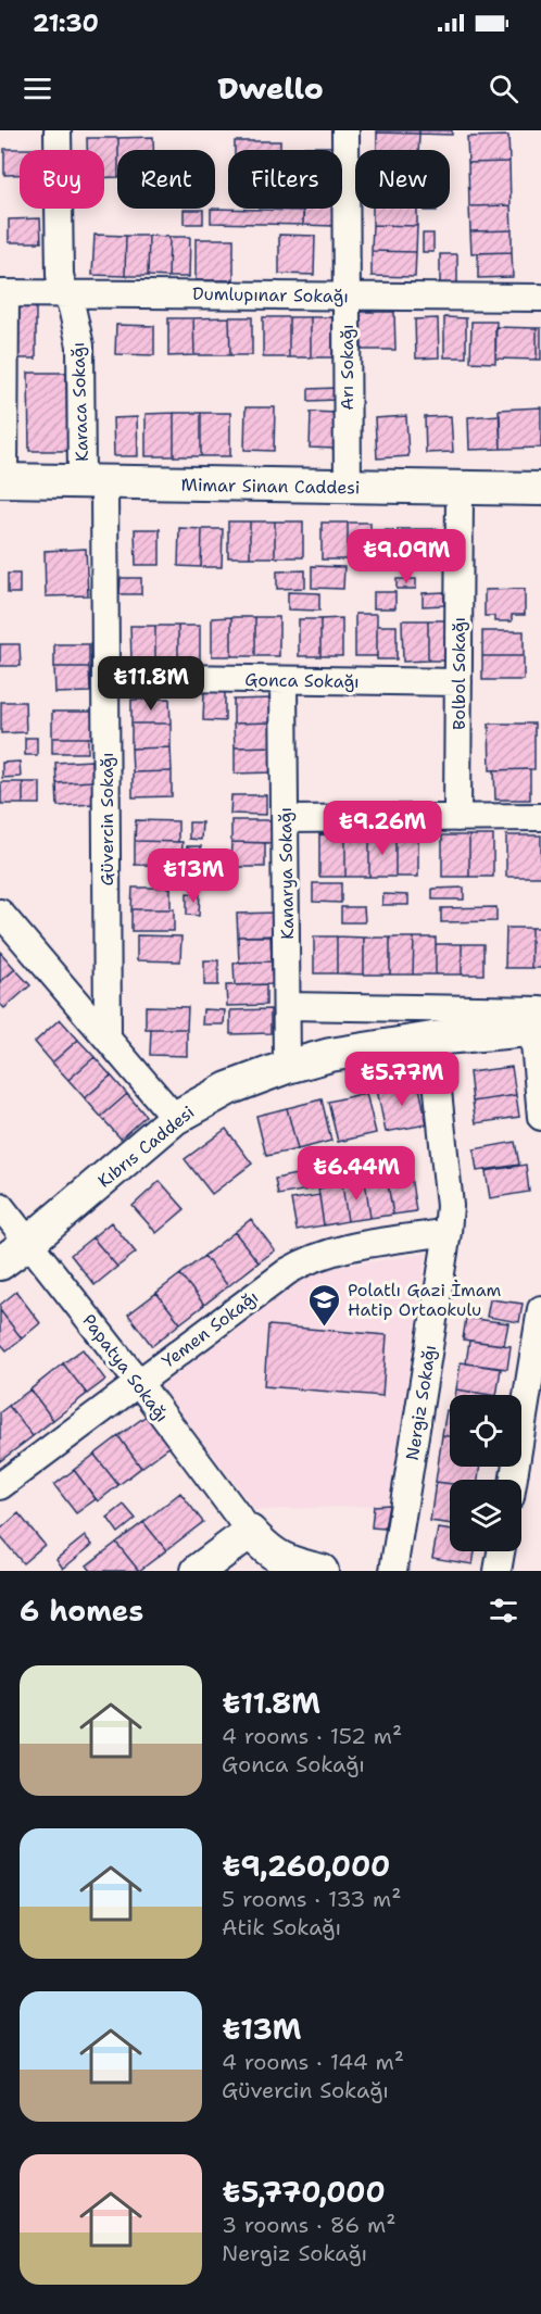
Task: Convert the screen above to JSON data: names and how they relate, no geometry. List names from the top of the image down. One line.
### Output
{"streets":{"street":["Dumlupınar Sokağı","Arı Sokağı","Karaca Sokağı","Mimar Sinan Caddesi","Bolbol Sokağı","Gonca Sokağı","Güvercin Sokağı","Kanarya Sokağı","Kıbrıs Caddesi","Yemen Sokağı","Papatya Sokağı","Nergiz Sokağı"]},"crossings":[["Dumlupınar Sokağı","Arı Sokağı"],["Dumlupınar Sokağı","Karaca Sokağı"],["Arı Sokağı","Mimar Sinan Caddesi"],["Karaca Sokağı","Mimar Sinan Caddesi"],["Karaca Sokağı","Güvercin Sokağı"],["Mimar Sinan Caddesi","Bolbol Sokağı"],["Mimar Sinan Caddesi","Güvercin Sokağı"],["Bolbol Sokağı","Gonca Sokağı"],["Gonca Sokağı","Güvercin Sokağı"],["Gonca Sokağı","Kanarya Sokağı"],["Kanarya Sokağı","Kıbrıs Caddesi"],["Kıbrıs Caddesi","Papatya Sokağı"],["Kıbrıs Caddesi","Nergiz Sokağı"],["Yemen Sokağı","Papatya Sokağı"],["Yemen Sokağı","Nergiz Sokağı"]],"places":{"school or university":["Polatlı Gazi İmam Hatip Ortaokulu"]},"page":{"status":"21:30","header":"Dwello","chip":["Buy","Rent","Filters","New"],"price":["₺9.09M","₺11.8M","₺9.26M","₺13M","₺5.77M","₺6.44M"],"heading":"6 homes","list":[{"name":"₺11.8M","note":"4 rooms · 152 m² · Gonca Sokağı"},{"name":"₺9,260,000","note":"5 rooms · 133 m² · Atik Sokağı"},{"name":"₺13M","note":"4 rooms · 144 m² · Güvercin Sokağı"},{"name":"₺5,770,000","note":"3 rooms · 86 m² · Nergiz Sokağı"}]}}
